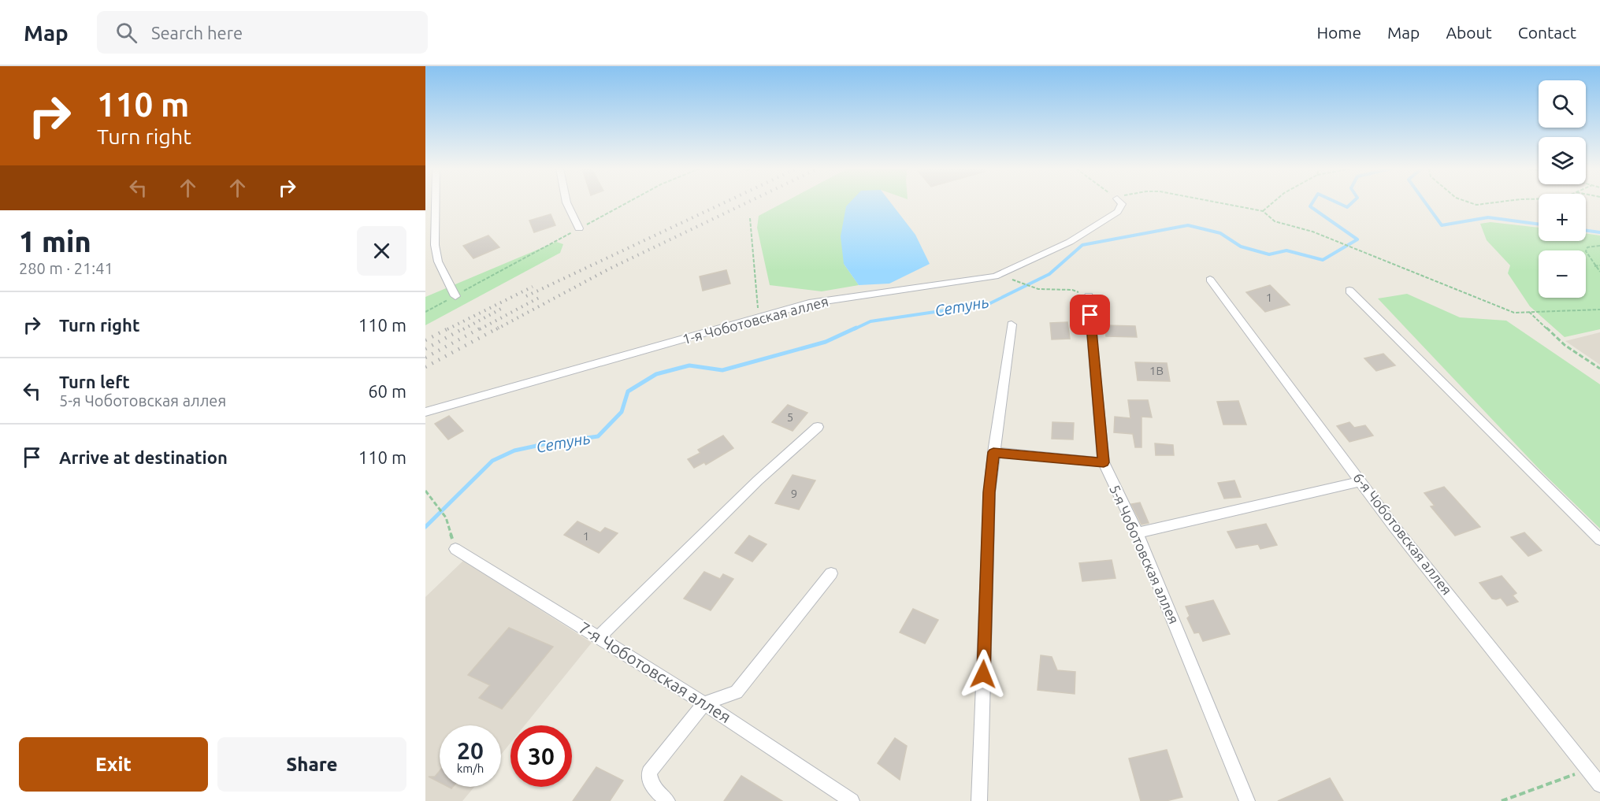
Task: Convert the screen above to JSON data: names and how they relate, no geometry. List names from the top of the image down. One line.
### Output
{"streets":{"street":["1-я Чоботовская аллея","6-я Чоботовская аллея","5-я Чоботовская аллея","7-я Чоботовская аллея"]},"water":["Сетунь"],"house_numbers":["1","1В","5","9","1"],"page":{"header":"Map","search":"Search here","nav":["Home","Map","About","Contact"],"turn":["110 m","Turn right"],"map_buttons":["+","−"],"heading":["1 min","280 m · 21:41"],"list":[{"name":"Turn right","value":"110 m"},{"name":"Turn left","note":"5-я Чоботовская аллея","value":"60 m"},{"name":"Arrive at destination","value":"110 m"}],"speed":"20 km/h","limit":"30","buttons":["Exit","Share"]}}
